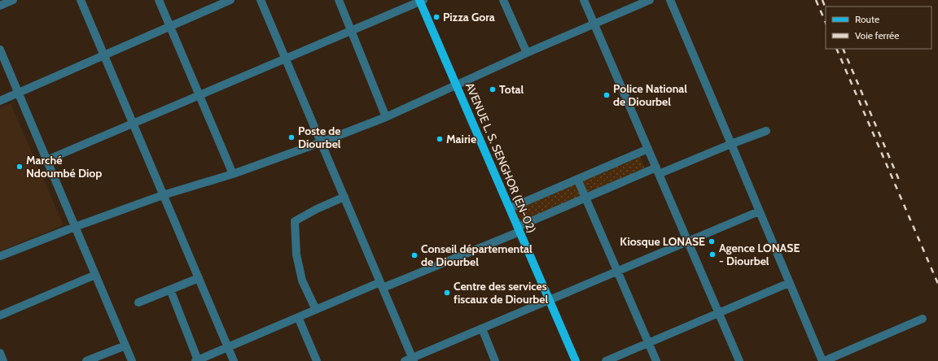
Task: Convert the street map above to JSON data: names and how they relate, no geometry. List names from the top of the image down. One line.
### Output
{"streets":{"main road":["AVENUE L. S. SENGHOR (EN-02)"]},"places":["Pizza Gora","Total","Police National de Diourbel","Poste de Diourbel","Mairie","Marché Ndoumbé Diop","Kiosque LONASE","Agence LONASE - Diourbel","Conseil départemental de Diourbel","Centre des services fiscaux de Diourbel"],"legend":["Route","Voie ferrée"]}
